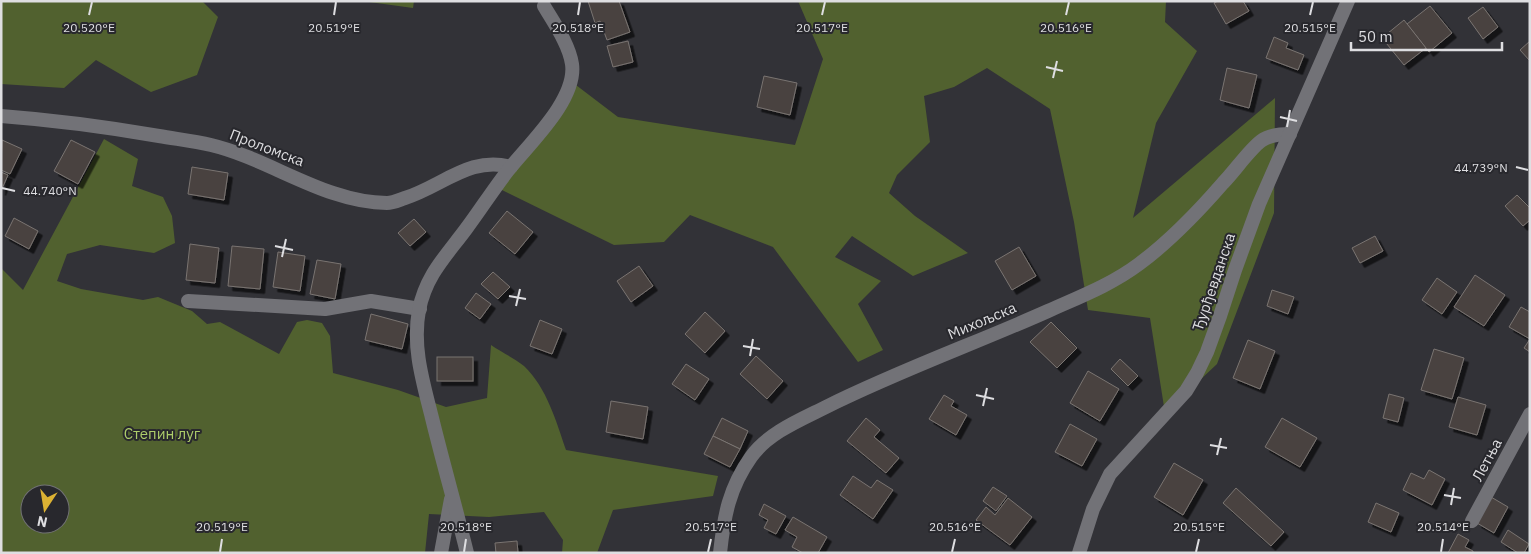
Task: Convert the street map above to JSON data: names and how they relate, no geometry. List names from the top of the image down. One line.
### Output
{"streets":{"street":["Проломска","Ђурђевданска","Михољска","Летња"]},"crossings":[["Ђурђевданска","Михољска"]],"parks":["Степин луг"],"scale_bar":"50 m","north":"bottom","coordinates":["20.520°E","20.519°E","20.518°E","20.517°E","20.516°E","20.515°E","44.739°N","44.740°N","20.514°E"]}
